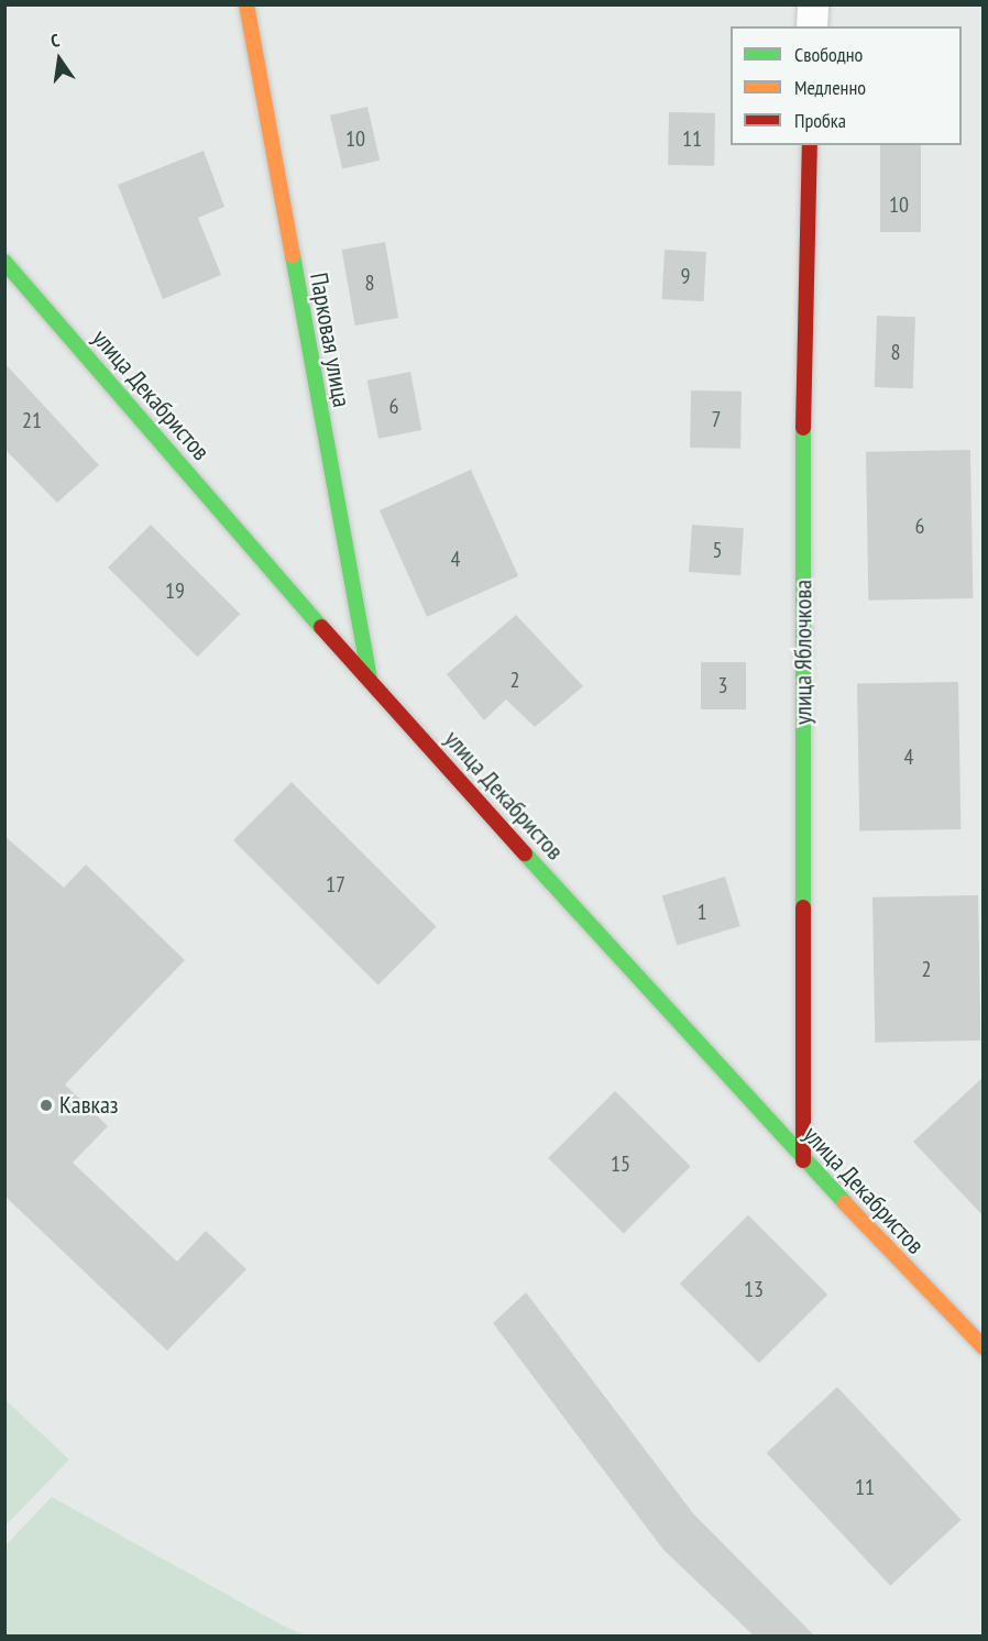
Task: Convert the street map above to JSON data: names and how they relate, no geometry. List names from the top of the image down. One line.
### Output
{"streets":{"street":["Парковая улица","улица Декабристов","улица Яблочкова"]},"crossings":[["Парковая улица","улица Декабристов"],["улица Декабристов","улица Яблочкова"]],"places":["Кавказ"],"house_numbers":["10","11","10","9","8","8","6","7","21","6","5","4","19","2","3","4","17","1","2","15","13","11"],"legend":["Свободно","Медленно","Пробка"],"north":"top"}
